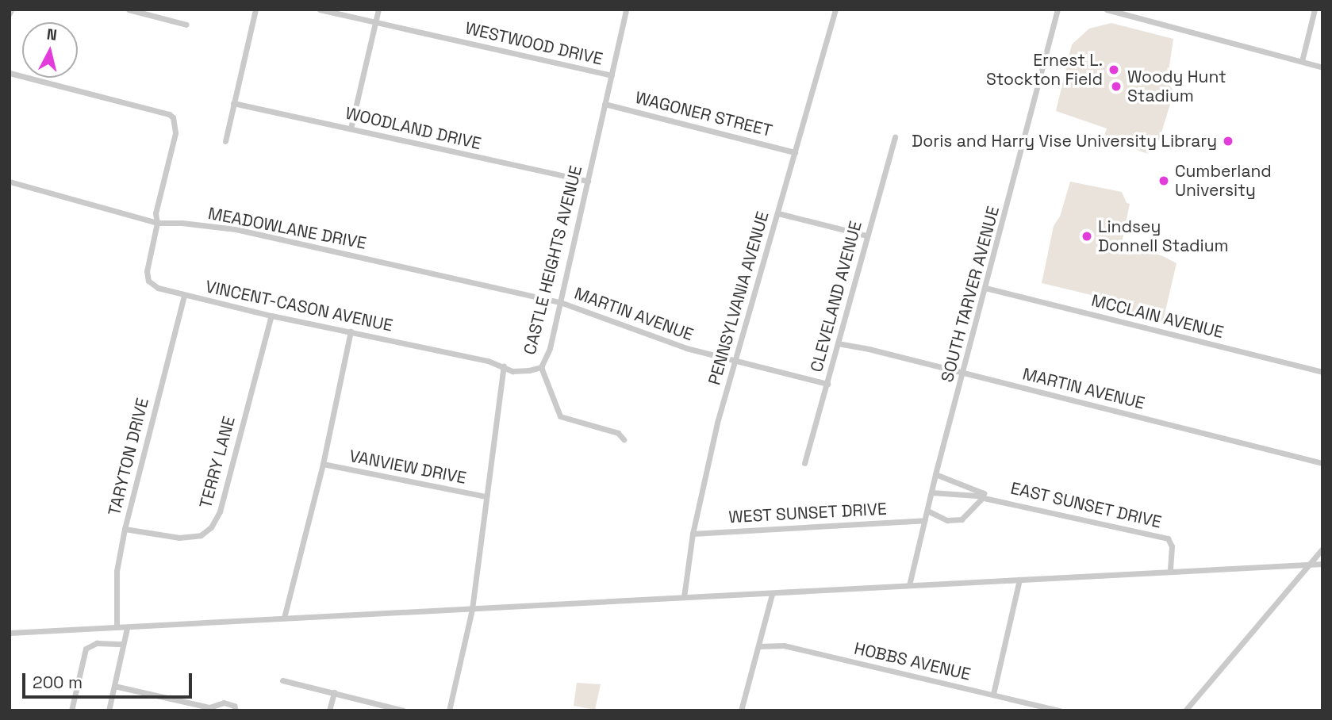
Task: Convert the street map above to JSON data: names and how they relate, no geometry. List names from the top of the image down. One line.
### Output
{"streets":{"street":["WESTWOOD DRIVE","WAGONER STREET","WOODLAND DRIVE","MEADOWLANE DRIVE","CASTLE HEIGHTS AVENUE","SOUTH TARVER AVENUE","CLEVELAND AVENUE","PENNSYLVANIA AVENUE","VINCENT-CASON AVENUE","MARTIN AVENUE","MCCLAIN AVENUE","TARYTON DRIVE","TERRY LANE","VANVIEW DRIVE","EAST SUNSET DRIVE","WEST SUNSET DRIVE","HOBBS AVENUE"]},"crossings":[["WESTWOOD DRIVE","CASTLE HEIGHTS AVENUE"],["WAGONER STREET","CASTLE HEIGHTS AVENUE"],["WAGONER STREET","PENNSYLVANIA AVENUE"],["WOODLAND DRIVE","CASTLE HEIGHTS AVENUE"],["MEADOWLANE DRIVE","CASTLE HEIGHTS AVENUE"],["MEADOWLANE DRIVE","VINCENT-CASON AVENUE"],["MEADOWLANE DRIVE","MARTIN AVENUE"],["CASTLE HEIGHTS AVENUE","VINCENT-CASON AVENUE"],["CASTLE HEIGHTS AVENUE","MARTIN AVENUE"],["CASTLE HEIGHTS AVENUE","VANVIEW DRIVE"],["SOUTH TARVER AVENUE","MARTIN AVENUE"],["SOUTH TARVER AVENUE","MCCLAIN AVENUE"],["SOUTH TARVER AVENUE","EAST SUNSET DRIVE"],["SOUTH TARVER AVENUE","WEST SUNSET DRIVE"],["CLEVELAND AVENUE","MARTIN AVENUE"],["PENNSYLVANIA AVENUE","MARTIN AVENUE"],["PENNSYLVANIA AVENUE","WEST SUNSET DRIVE"],["VINCENT-CASON AVENUE","TARYTON DRIVE"],["VINCENT-CASON AVENUE","TERRY LANE"],["VINCENT-CASON AVENUE","VANVIEW DRIVE"],["TARYTON DRIVE","TERRY LANE"]],"places":["Ernest L. Stockton Field","Woody Hunt Stadium","Doris and Harry Vise University Library","Cumberland University","Lindsey Donnell Stadium"],"scale_bar":"200 m","north":"top"}
